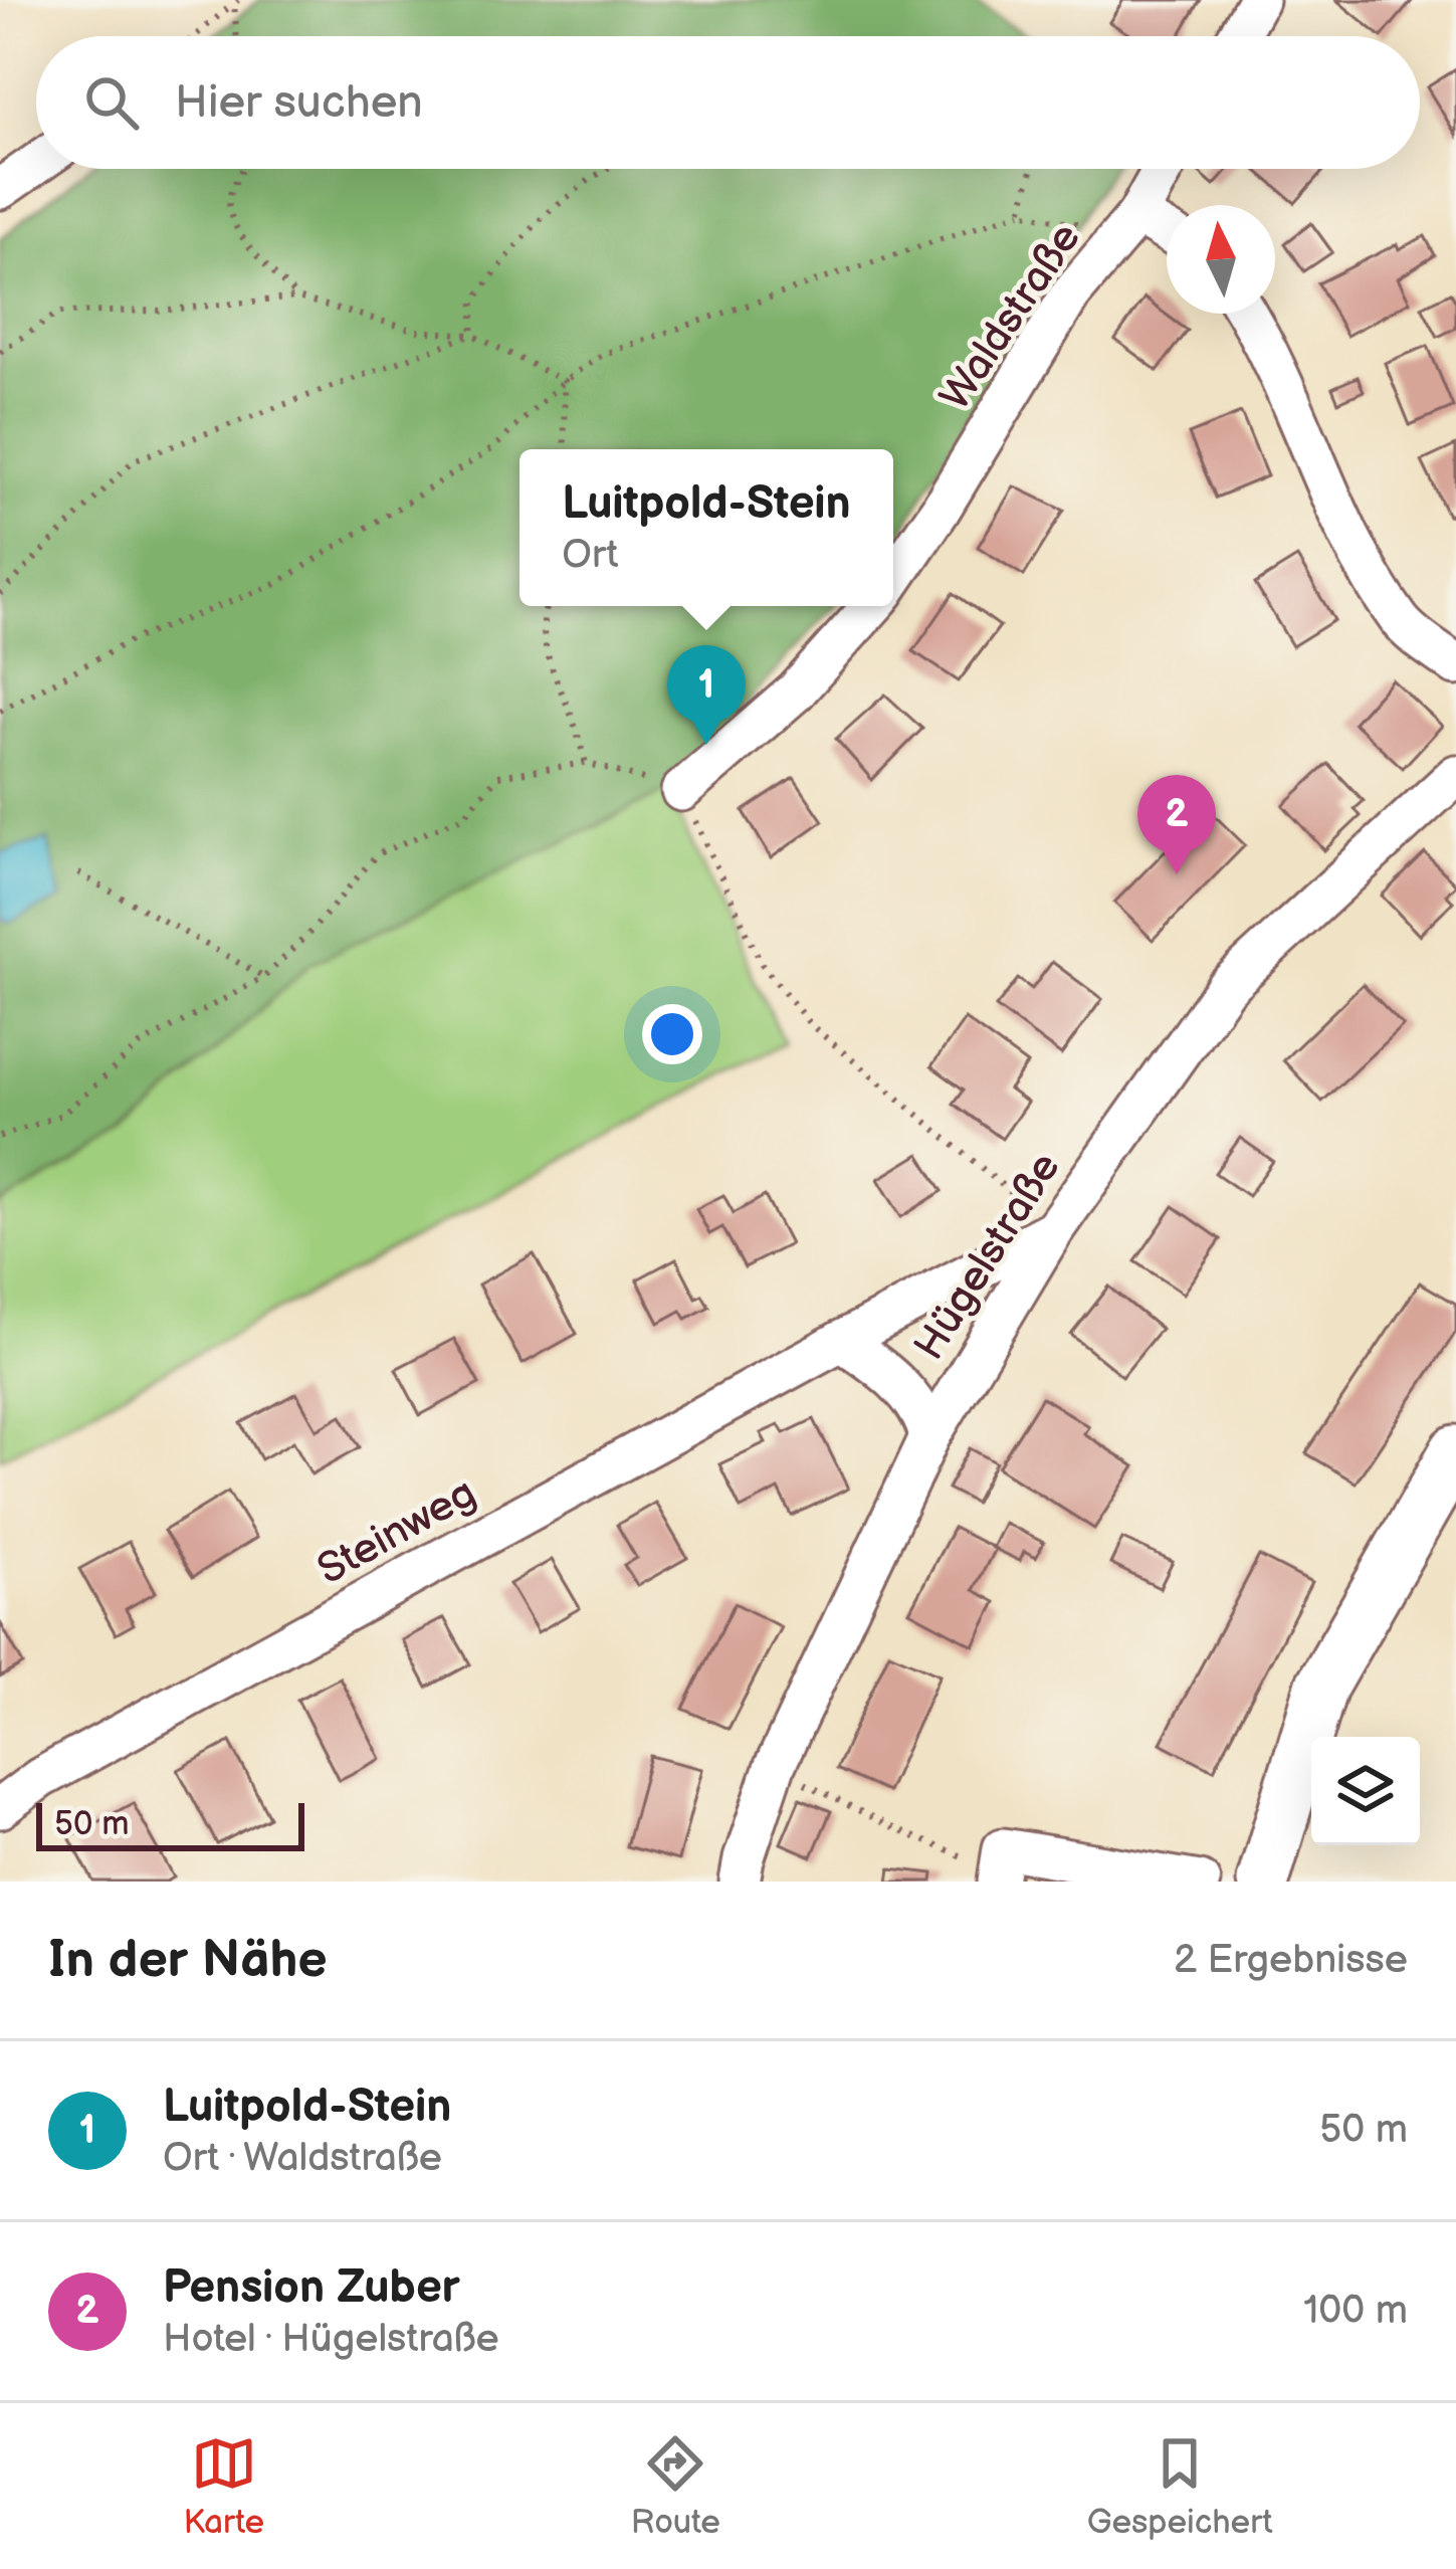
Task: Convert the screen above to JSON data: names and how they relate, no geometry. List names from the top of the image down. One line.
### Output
{"streets":{"street":["Waldstraße","Hügelstraße","Steinweg"]},"crossings":[["Hügelstraße","Steinweg"]],"scale_bar":"50 m","north":"top","page":{"search":"Hier suchen","popup":["Luitpold-Stein","Ort"],"pins":["1","2"],"scale":"50 m","heading":["In der Nähe","2 Ergebnisse"],"list":[{"mark":"1","name":"Luitpold-Stein","note":"Ort · Waldstraße","value":"50 m"},{"mark":"2","name":"Pension Zuber","note":"Hotel · Hügelstraße","value":"100 m"}],"nav":["Karte","Route","Gespeichert"]}}
